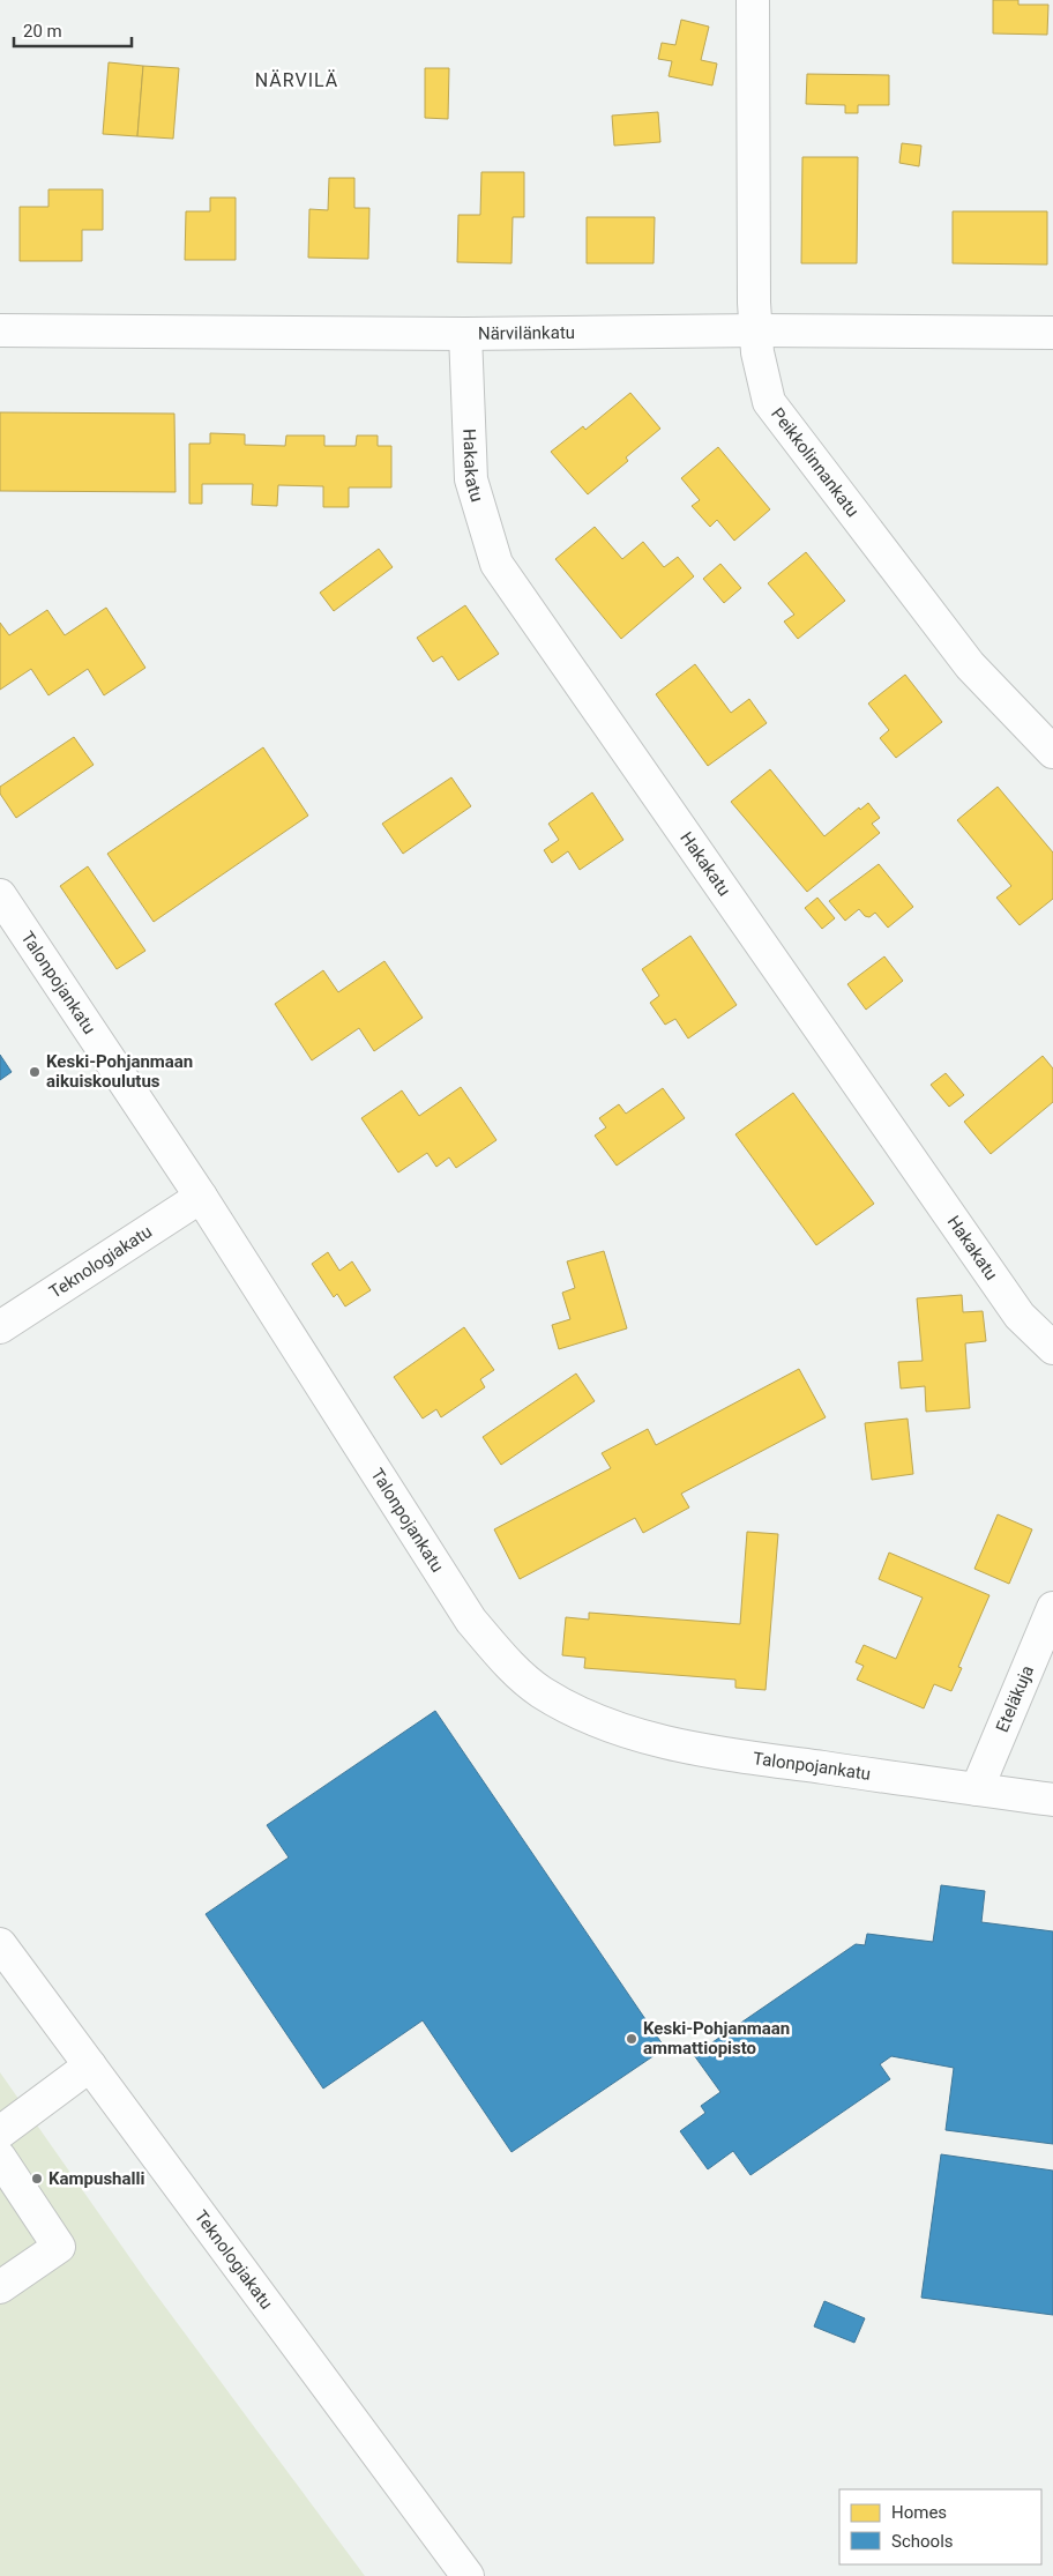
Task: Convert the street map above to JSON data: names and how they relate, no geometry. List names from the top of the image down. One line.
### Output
{"streets":{"street":["Närvilänkatu","Peikkolinnankatu","Hakakatu","Talonpojankatu","Teknologiakatu","Eteläkuja"]},"crossings":[["Närvilänkatu","Peikkolinnankatu"],["Närvilänkatu","Hakakatu"],["Talonpojankatu","Teknologiakatu"],["Talonpojankatu","Eteläkuja"]],"districts":["NÄRVILÄ"],"places":["Keski-Pohjanmaan aikuiskoulutus","Keski-Pohjanmaan ammattiopisto","Kampushalli"],"legend":["Homes","Schools"],"scale_bar":"20 m"}
